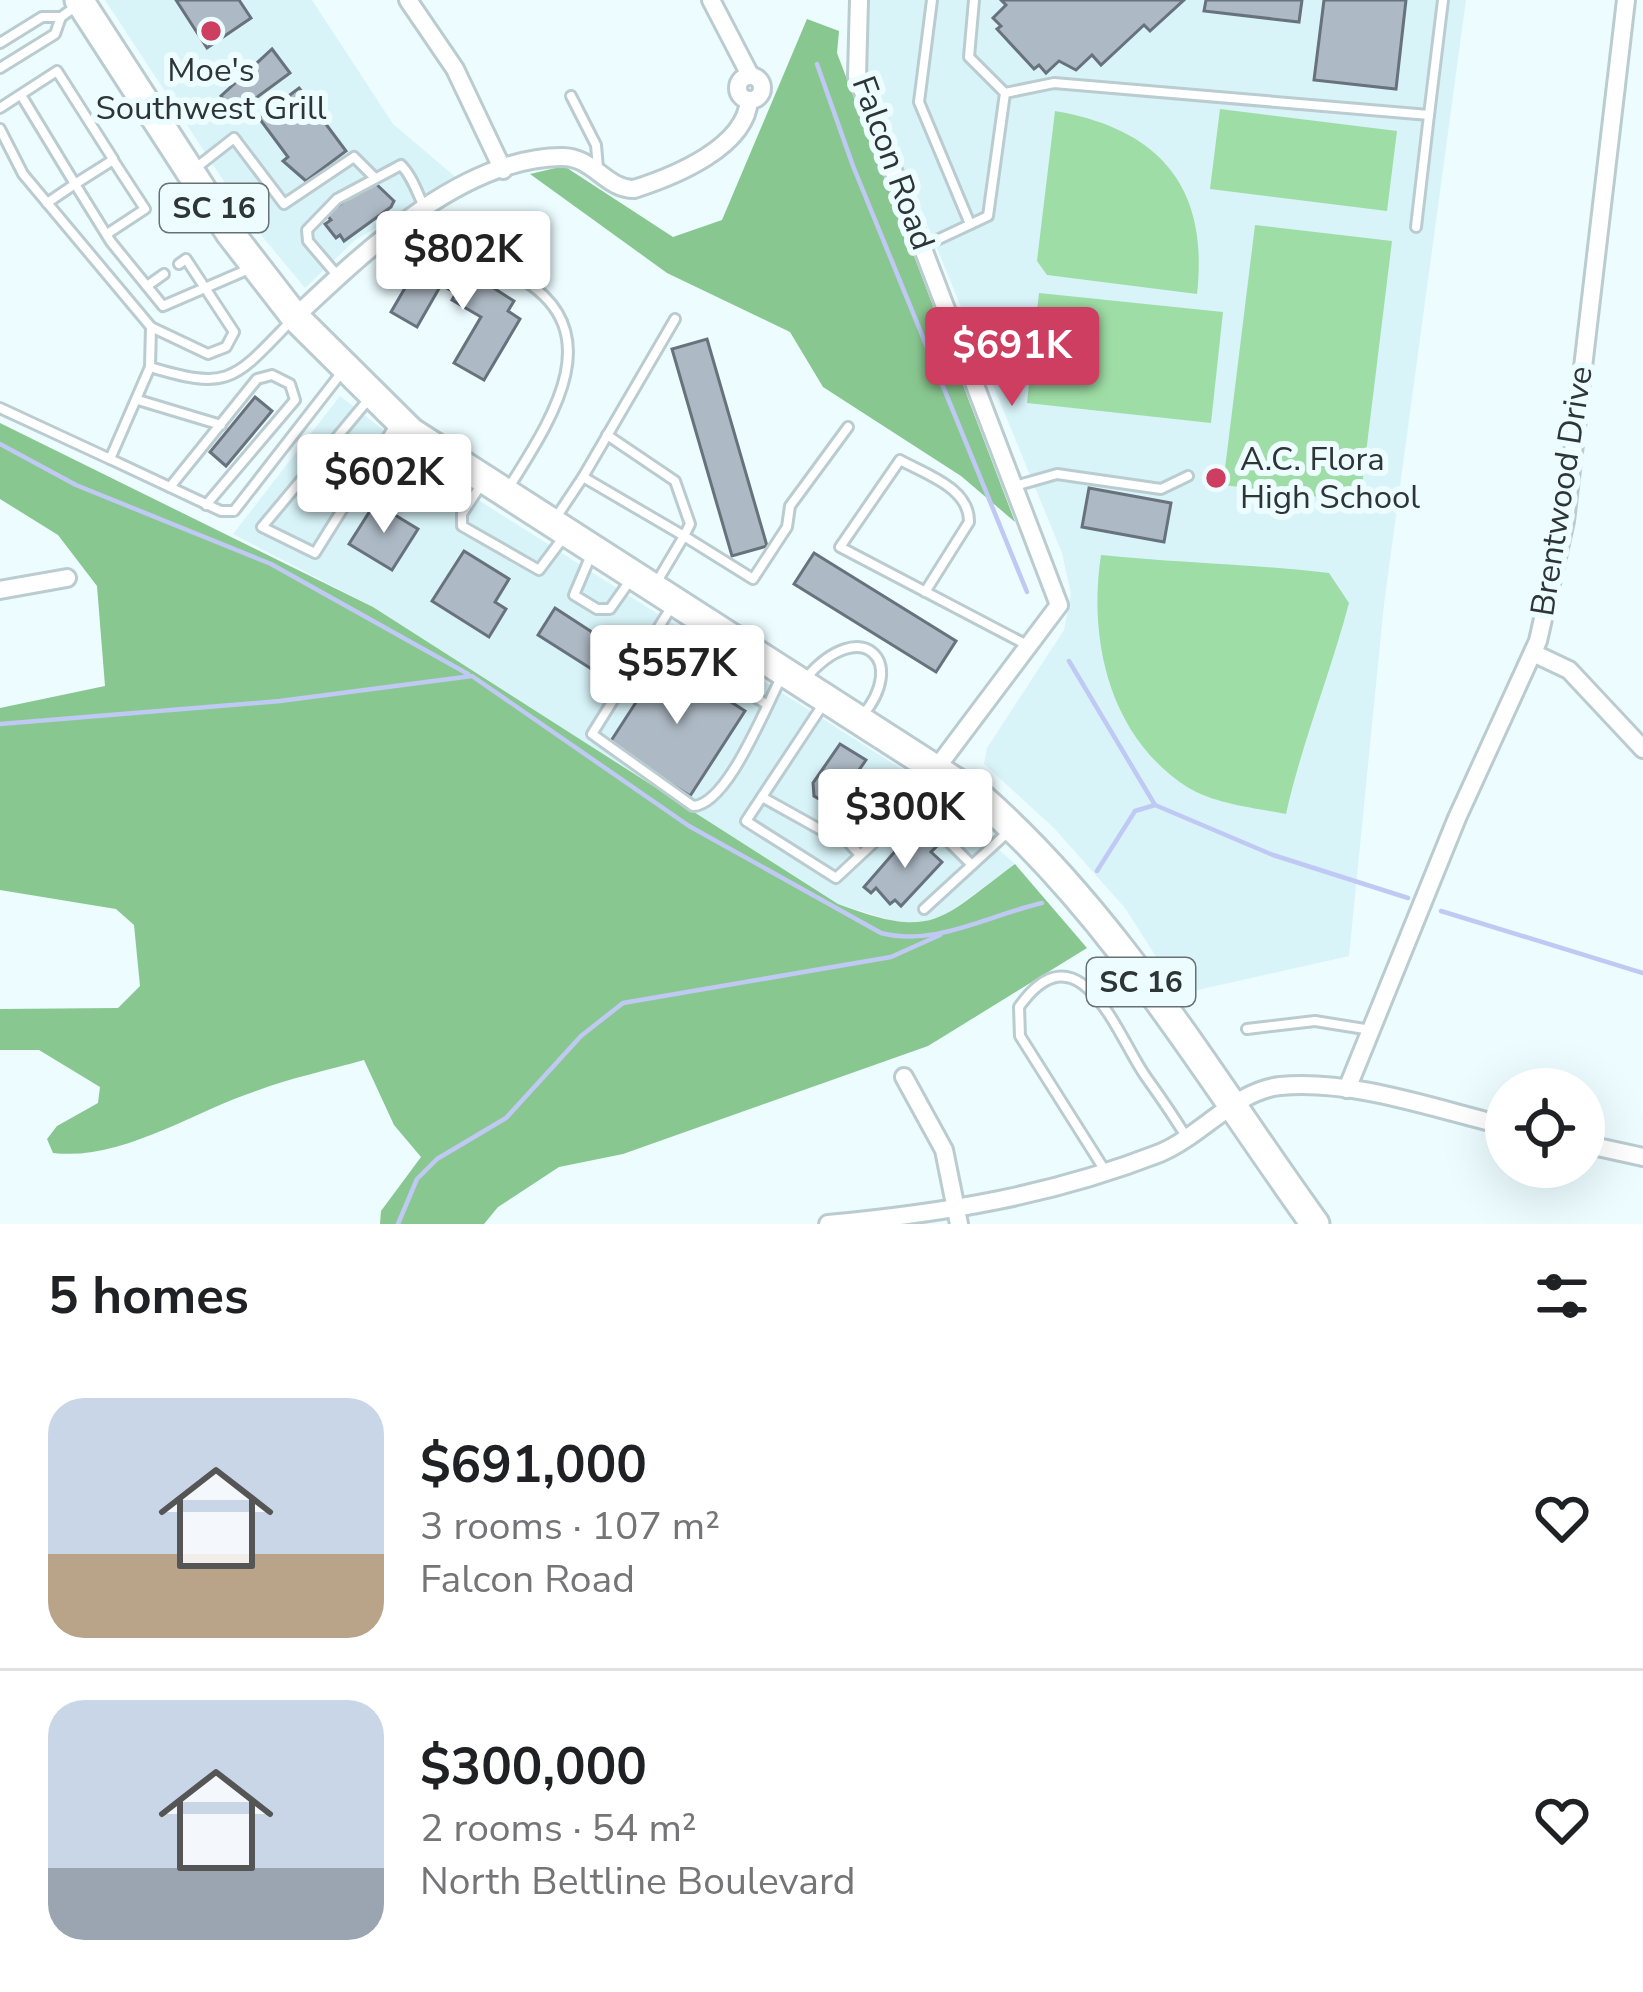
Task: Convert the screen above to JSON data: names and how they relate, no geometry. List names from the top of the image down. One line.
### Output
{"streets":{"main road":["SC 16"],"street":["Falcon Road","Brentwood Drive"]},"crossings":[["Falcon Road","SC 16"]],"places":["Moe's Southwest Grill","A.C. Flora High School"],"page":{"price":["$802K","$691K","$602K","$557K","$300K"],"heading":"5 homes","list":[{"name":"$691,000","note":"3 rooms · 107 m² · Falcon Road"},{"name":"$300,000","note":"2 rooms · 54 m² · North Beltline Boulevard"}]}}
